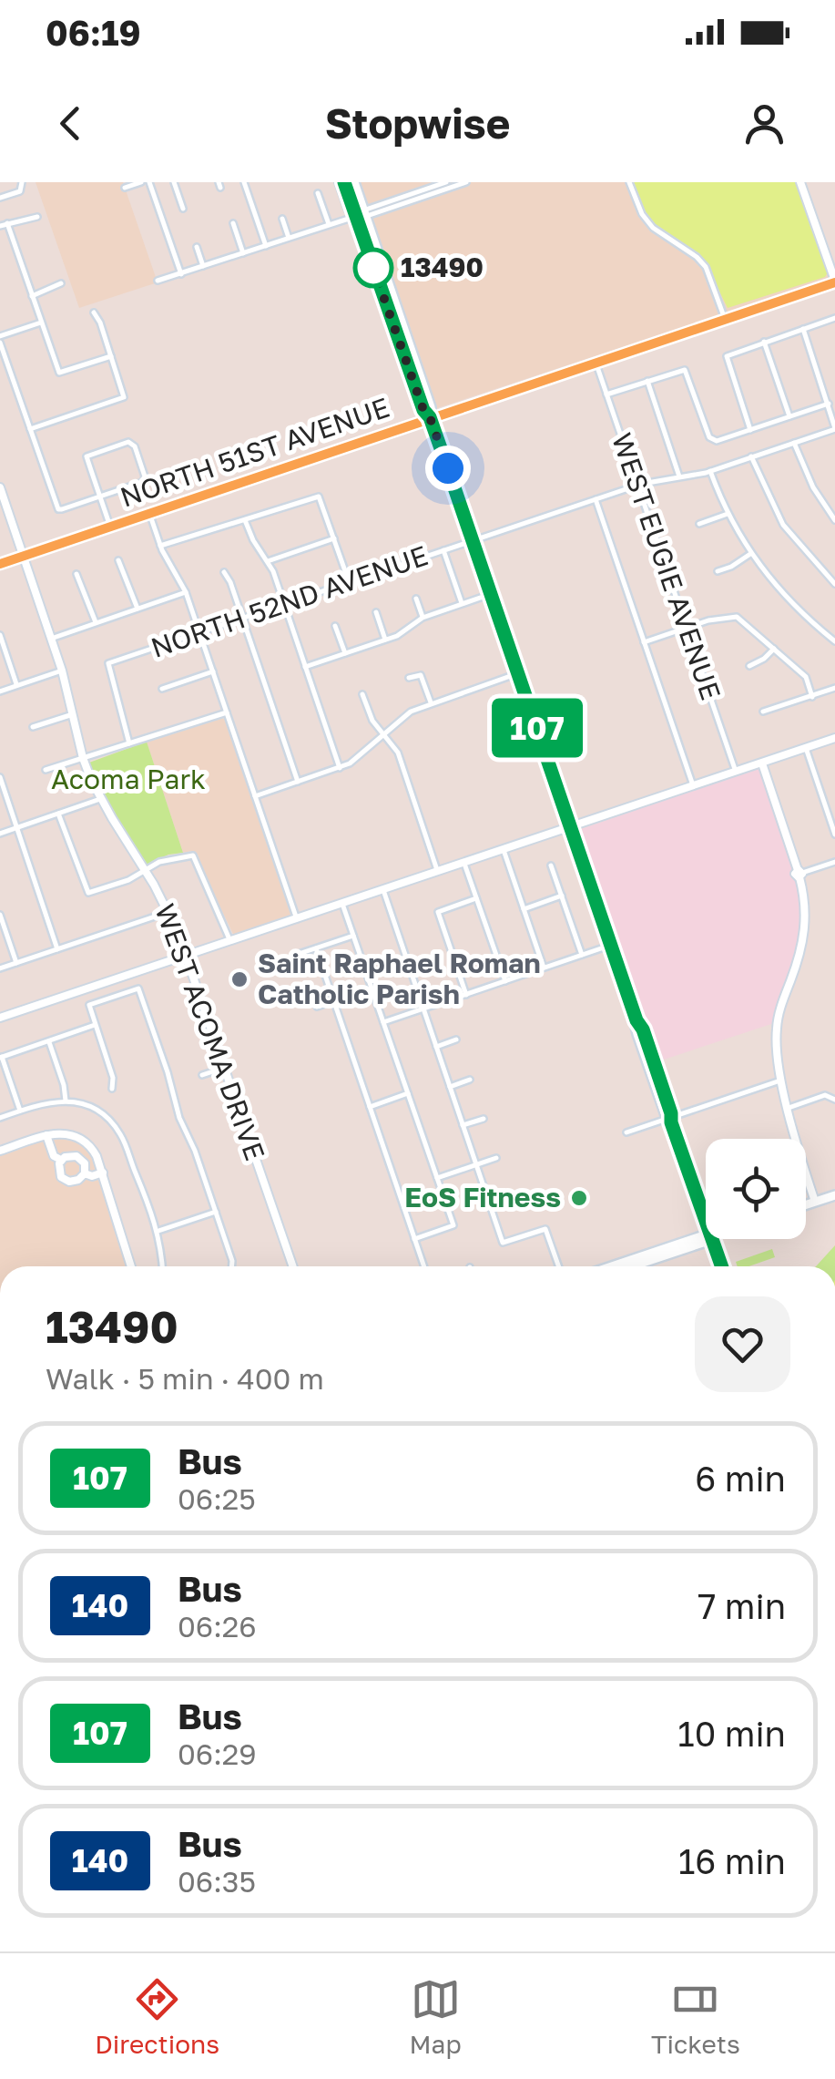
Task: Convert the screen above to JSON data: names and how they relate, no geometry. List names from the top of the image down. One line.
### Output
{"streets":{"main road":["NORTH 51ST AVENUE"],"street":["WEST EUGIE AVENUE","NORTH 52ND AVENUE","WEST ACOMA DRIVE"]},"crossings":[["NORTH 51ST AVENUE","WEST EUGIE AVENUE"],["NORTH 51ST AVENUE","WEST ACOMA DRIVE"],["WEST EUGIE AVENUE","NORTH 52ND AVENUE"]],"parks":["Acoma Park"],"places":["13490","Saint Raphael Roman Catholic Parish","EoS Fitness"],"lines":["bus line 107"],"page":{"status":"06:19","header":"Stopwise","on_map":"107","heading":["13490","Walk · 5 min · 400 m"],"list":[{"mark":"107","name":"Bus","note":"06:25","value":"6 min"},{"mark":"140","name":"Bus","note":"06:26","value":"7 min"},{"mark":"107","name":"Bus","note":"06:29","value":"10 min"},{"mark":"140","name":"Bus","note":"06:35","value":"16 min"}],"tabs":["Directions","Map","Tickets"]}}
